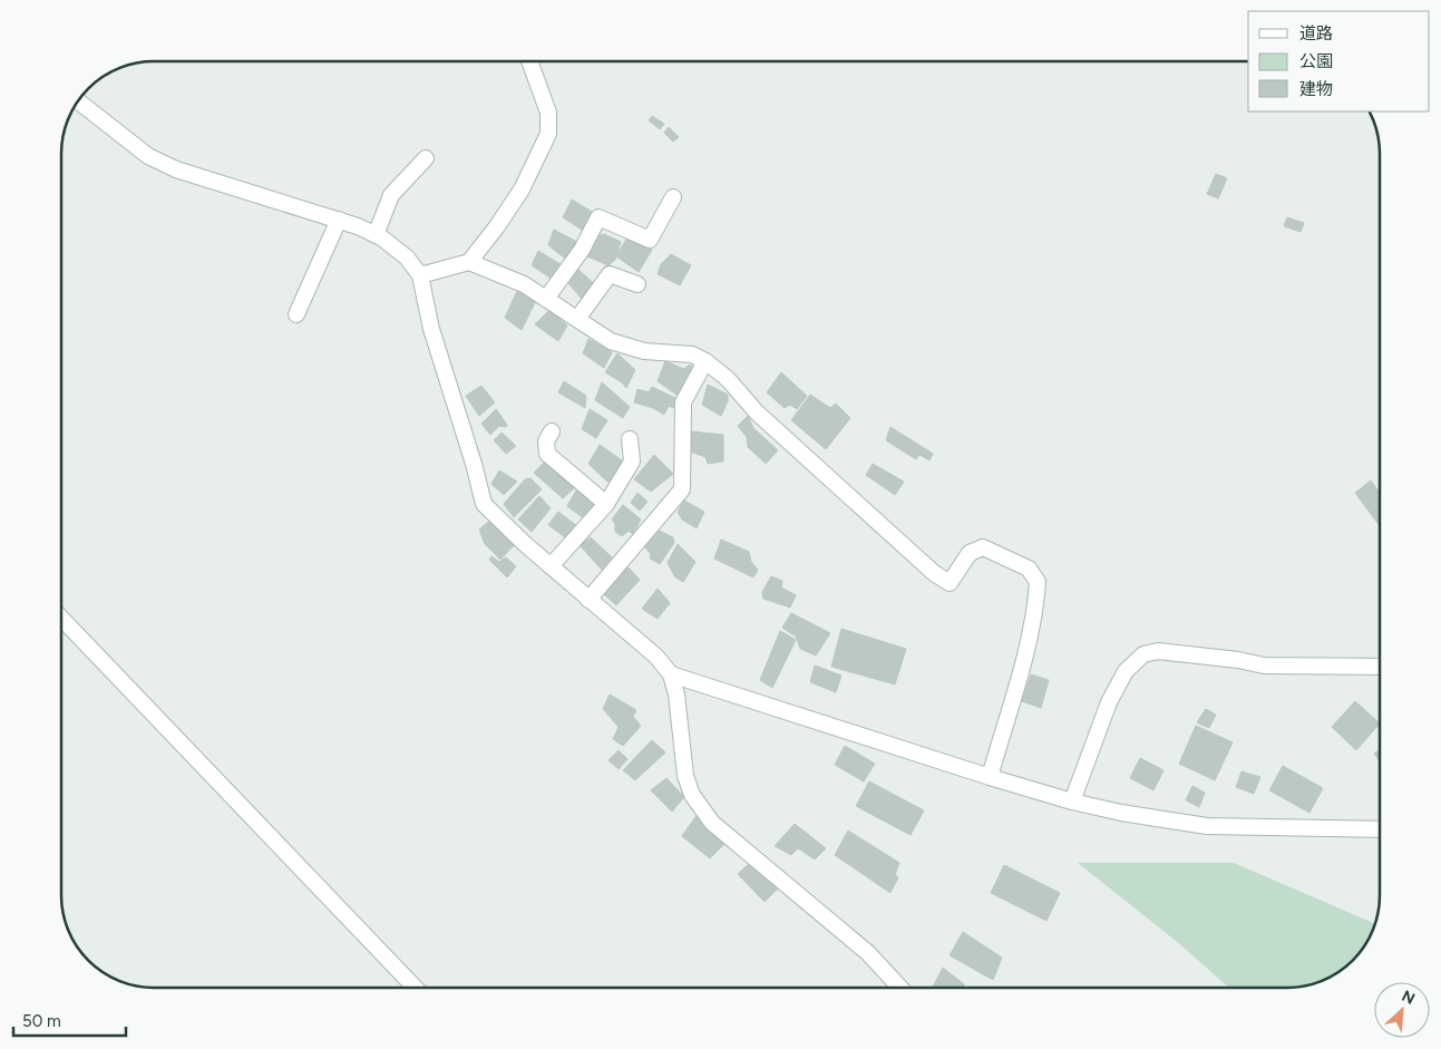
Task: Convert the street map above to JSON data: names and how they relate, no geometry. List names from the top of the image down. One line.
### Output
{"legend":["道路","公園","建物"],"scale_bar":"50 m","north":"top right"}
